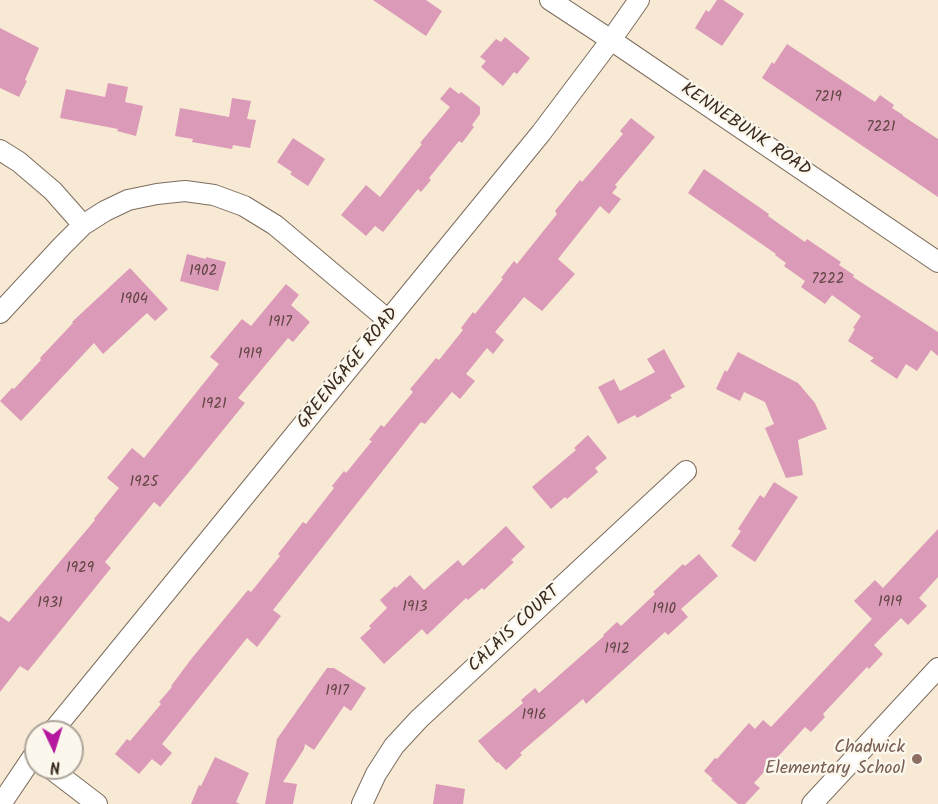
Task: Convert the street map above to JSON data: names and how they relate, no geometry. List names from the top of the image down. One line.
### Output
{"streets":{"street":["KENNEBUNK ROAD","GREENGAGE ROAD","CALAIS COURT"]},"crossings":[["KENNEBUNK ROAD","GREENGAGE ROAD"]],"places":["Chadwick Elementary School"],"house_numbers":["7219","7221","1902","7222","1904","1917","1919","1921","1925","1929","1919","1931","1913","1910","1912","1917","1916"],"north":"bottom"}
